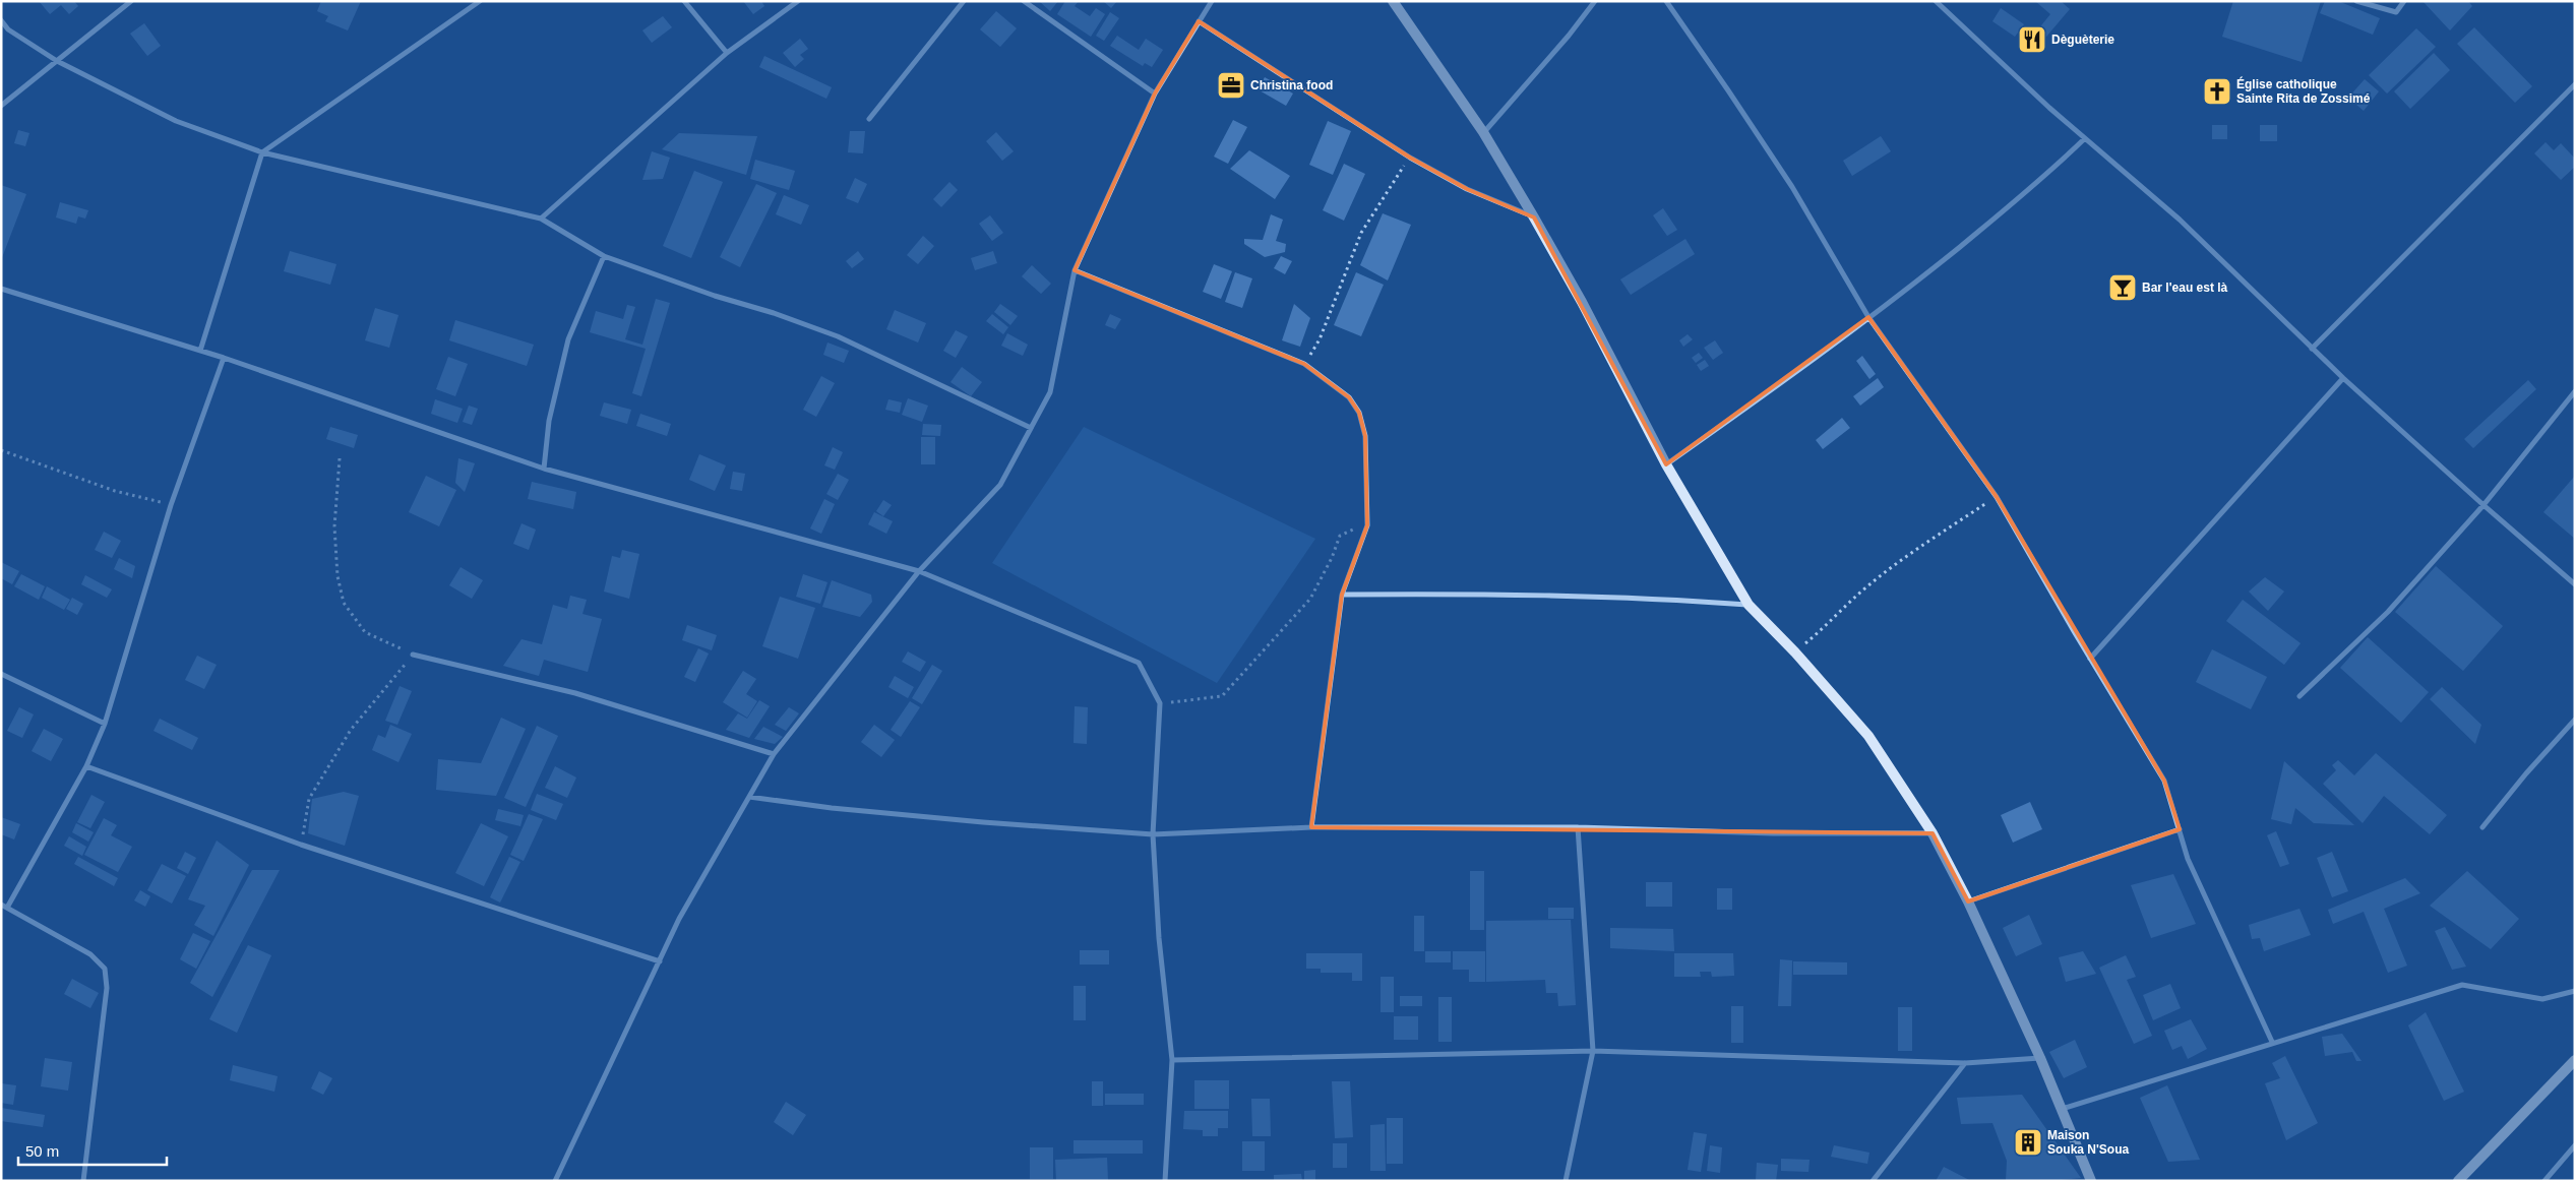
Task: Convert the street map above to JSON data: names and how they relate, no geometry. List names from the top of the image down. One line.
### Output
{"places":{"restaurant":["Dèguèterie"],"office":["Christina food"],"church":["Église catholique Sainte Rita de Zossimé"],"bar":["Bar l'eau est là"],"building":["Maison Souka N'Soua"]},"scale_bar":"50 m"}
